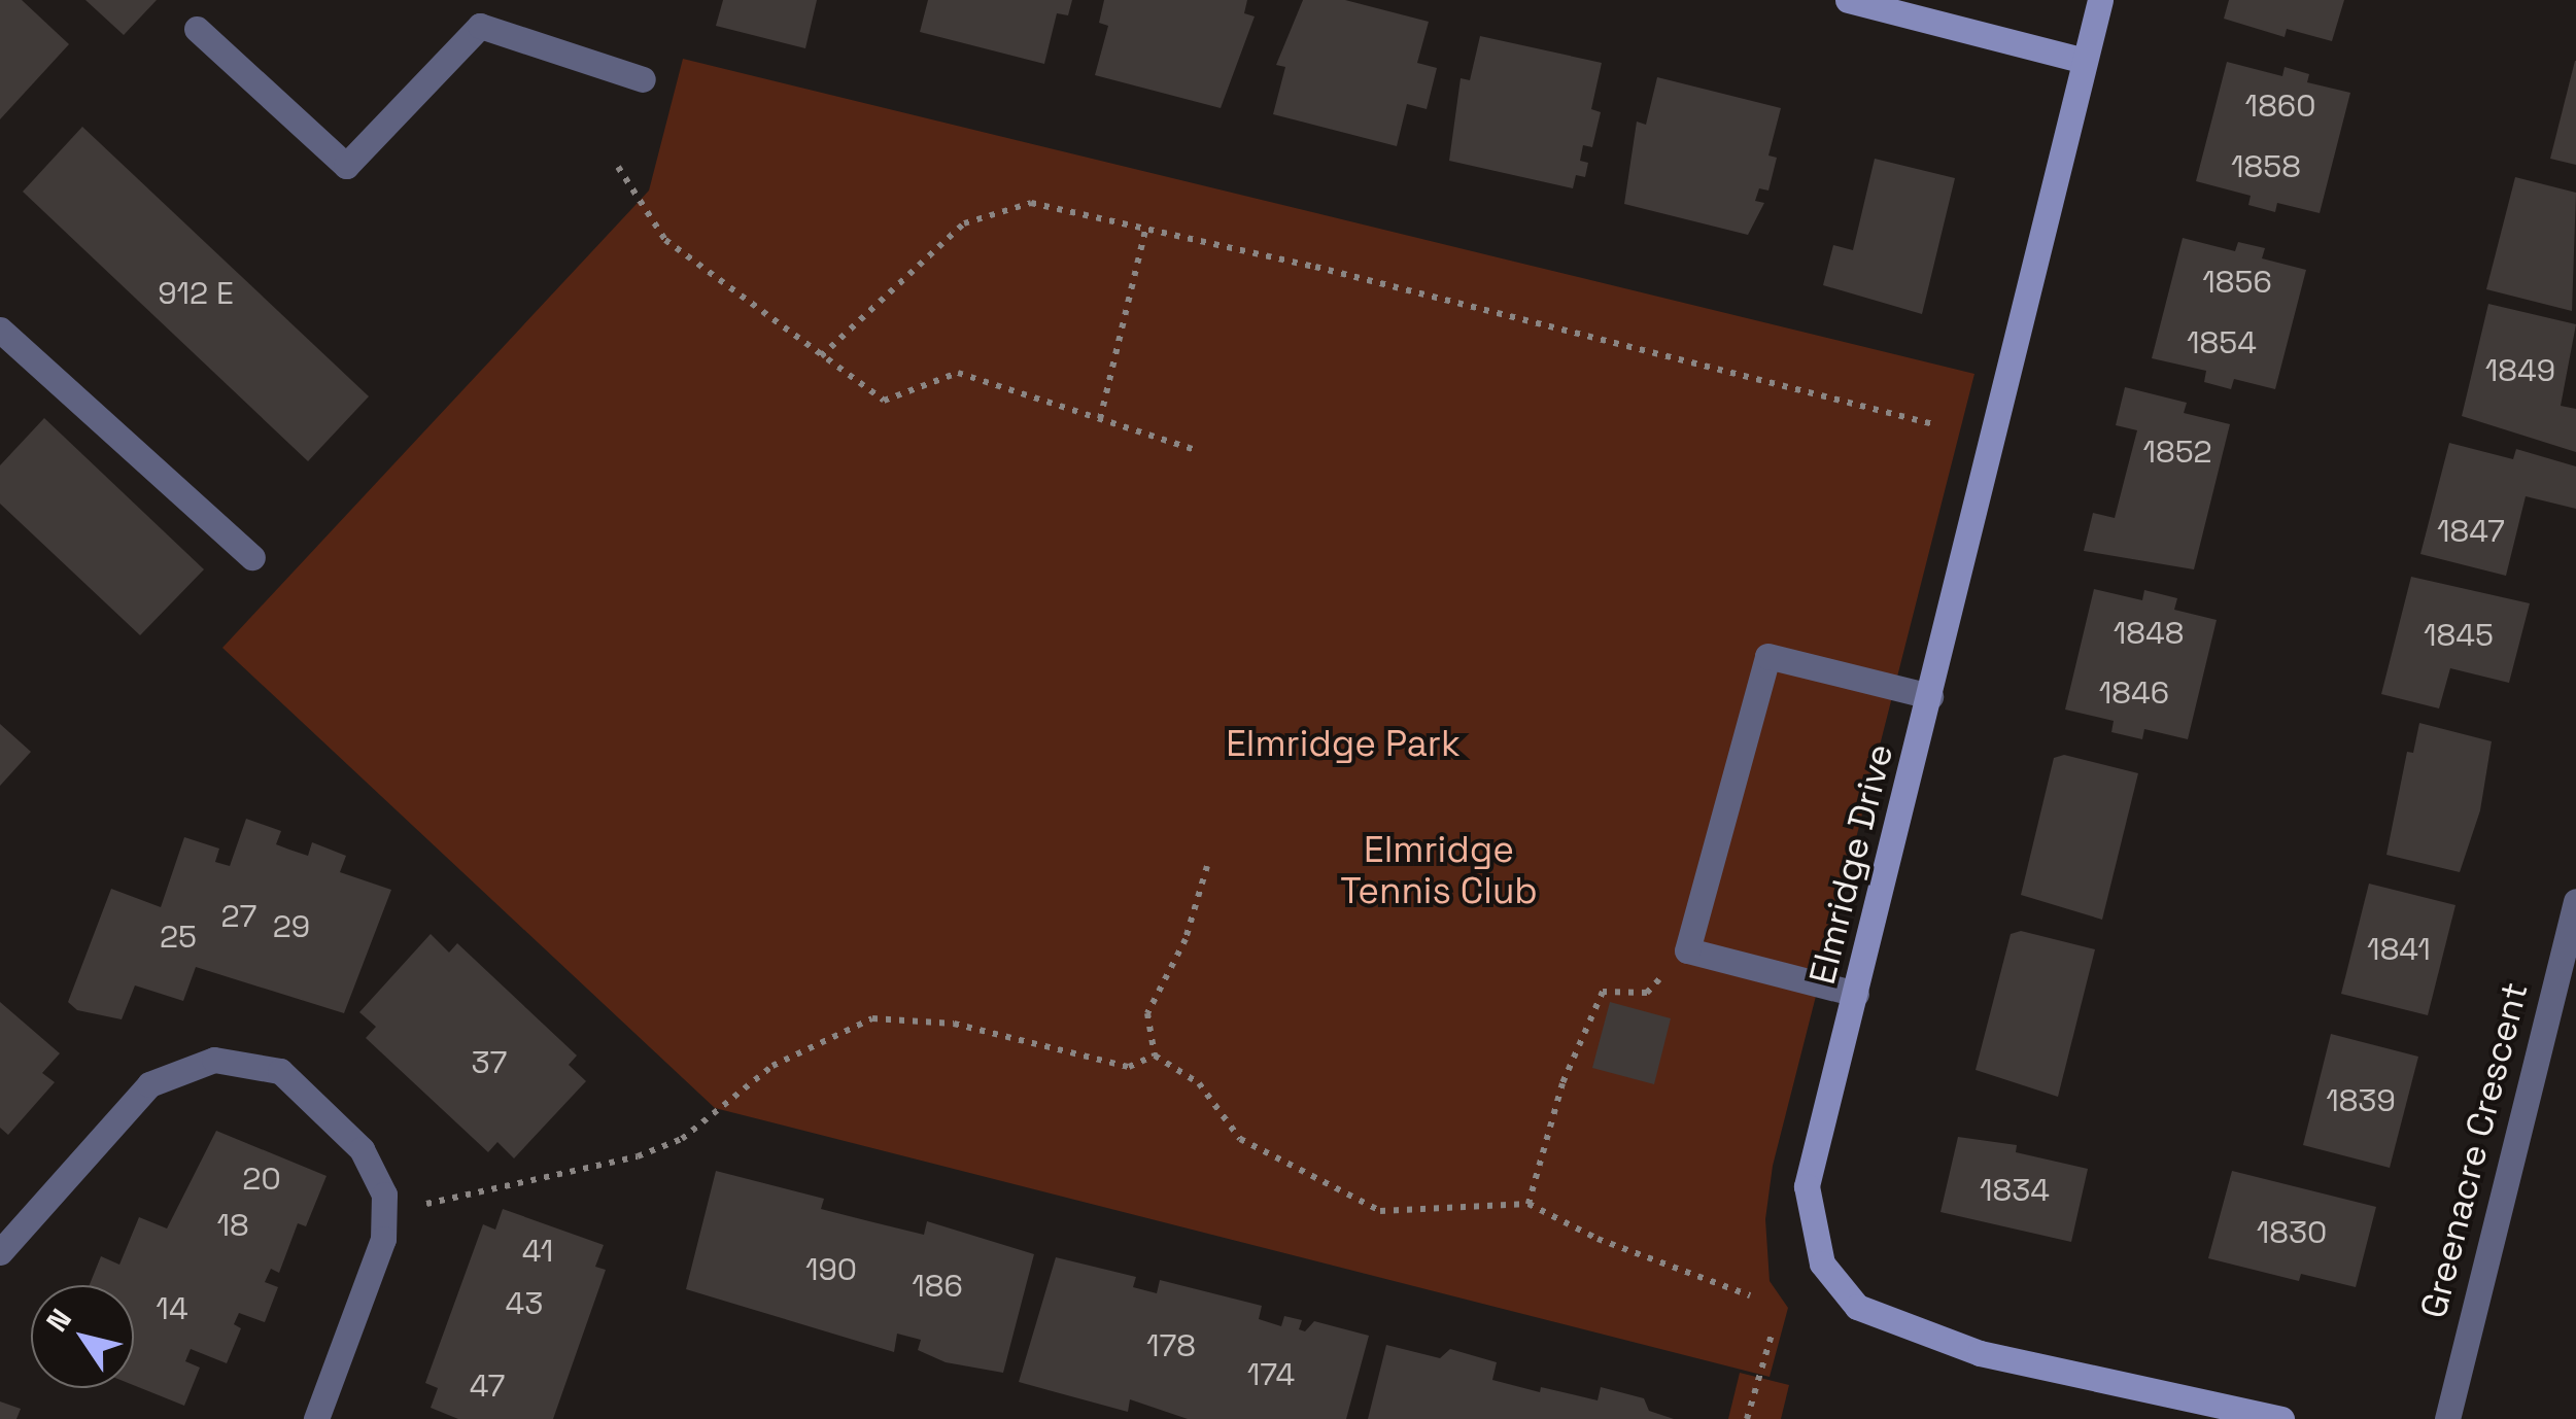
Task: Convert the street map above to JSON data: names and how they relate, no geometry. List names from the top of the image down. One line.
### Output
{"streets":{"street":["Elmridge Drive","Greenacre Crescent"]},"parks":["Elmridge Park","Elmridge Tennis Club"],"house_numbers":["1860","1858","1856","912 E","1854","1849","1852","1847","1848","1845","1846","27","29","25","1841","37","1839","20","1834","18","1830","41","190","186","43","14","178","174","47"],"north":"top left"}
